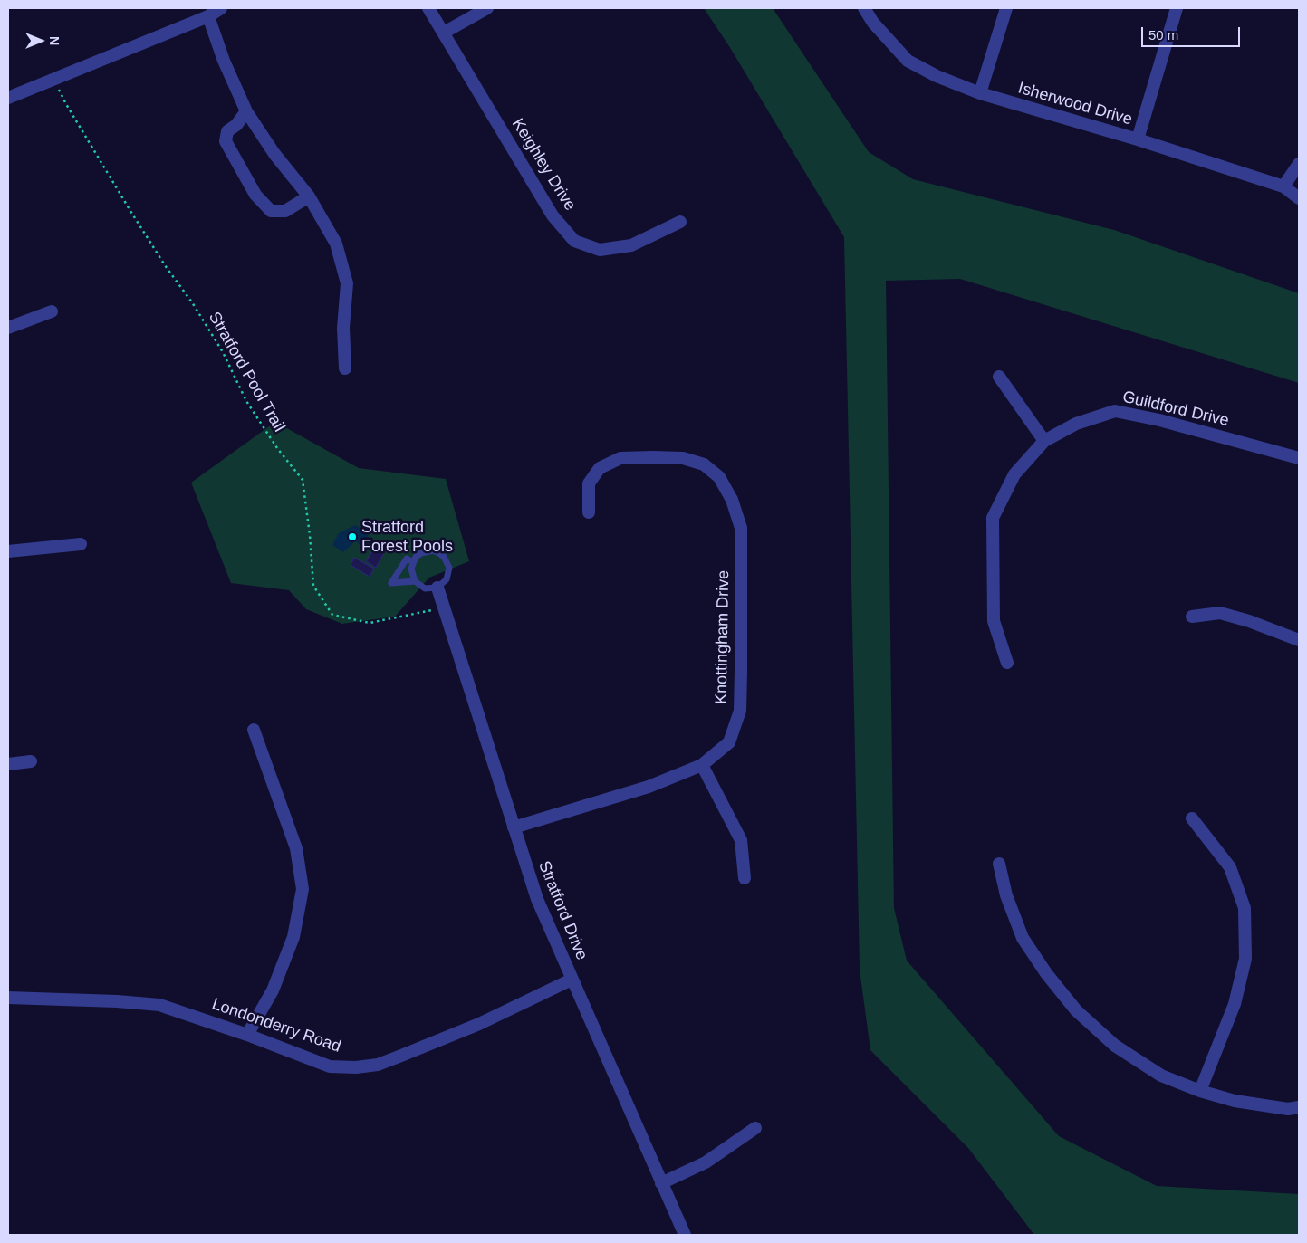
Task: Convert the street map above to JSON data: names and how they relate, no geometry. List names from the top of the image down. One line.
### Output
{"streets":{"street":["Isherwood Drive","Keighley Drive","Guildford Drive","Knottingham Drive","Stratford Drive","Londonderry Road"],"path":["Stratford Pool Trail"]},"crossings":[["Stratford Pool Trail","Stratford Drive"],["Knottingham Drive","Stratford Drive"],["Stratford Drive","Londonderry Road"]],"places":["Stratford Forest Pools"],"scale_bar":"50 m","north":"right"}
